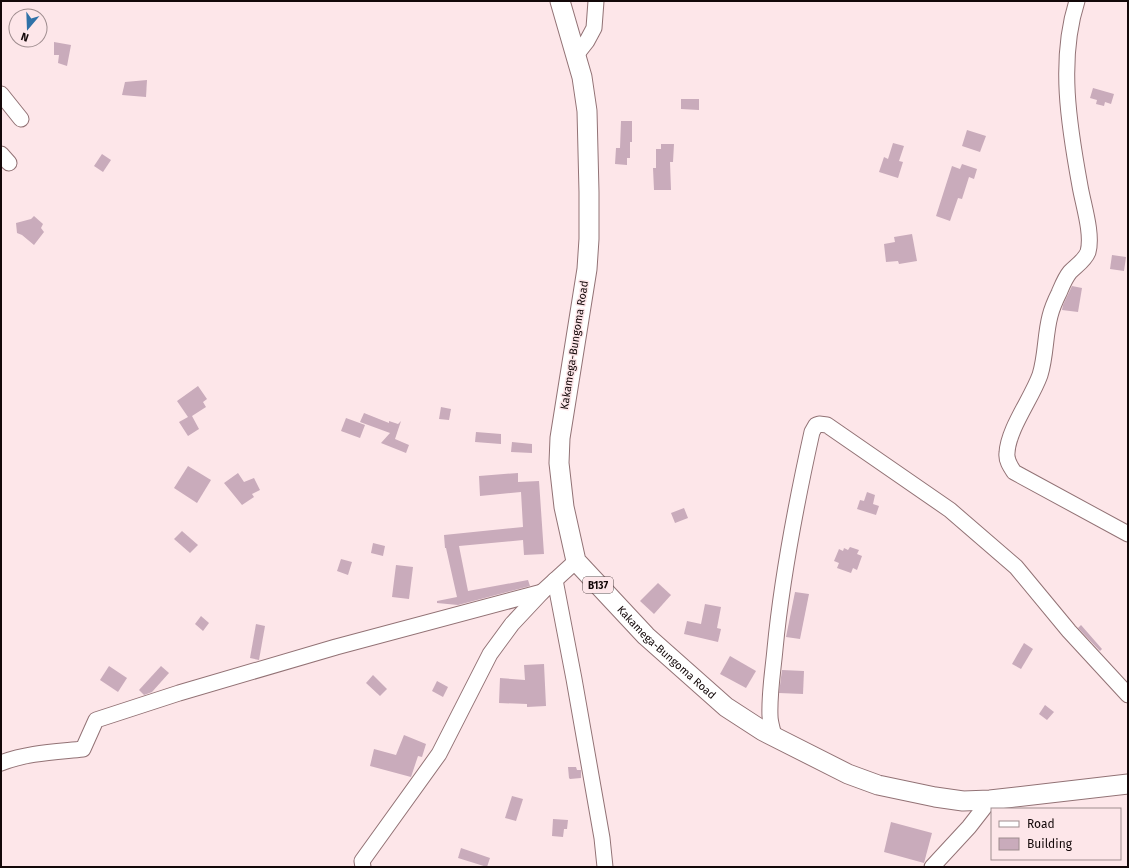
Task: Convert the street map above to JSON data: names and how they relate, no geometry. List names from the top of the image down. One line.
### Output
{"streets":{"main road":["Kakamega-Bungoma Road","B137"]},"legend":["Road","Building"],"north":"bottom"}
